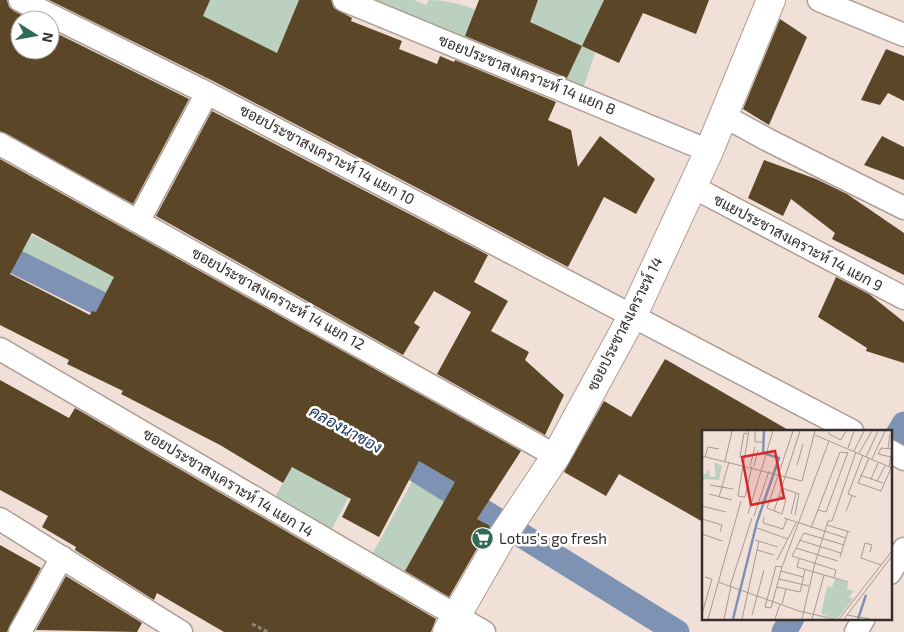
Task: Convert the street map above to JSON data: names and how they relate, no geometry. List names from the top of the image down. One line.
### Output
{"streets":{"street":["ซอยประชาสงเคราะห์ 14 แยก 8","ซอยประชาสงเคราะห์ 14 แยก 10","ซแยประชาสงเคราะห์ 14 แยก 9","ซอยประชาสงเคราะห์ 14 แยก 12","ซอยประชาสงเคราะห์ 14","ซอยประชาสงเคราะห์ 14 แยก 14"]},"crossings":[["ซอยประชาสงเคราะห์ 14 แยก 8","ซอยประชาสงเคราะห์ 14"],["ซอยประชาสงเคราะห์ 14 แยก 10","ซอยประชาสงเคราะห์ 14"],["ซแยประชาสงเคราะห์ 14 แยก 9","ซอยประชาสงเคราะห์ 14"],["ซอยประชาสงเคราะห์ 14 แยก 12","ซอยประชาสงเคราะห์ 14"],["ซอยประชาสงเคราะห์ 14","ซอยประชาสงเคราะห์ 14 แยก 14"]],"water":["คลองนาซอง"],"places":{"supermarket":["Lotus's go fresh"]},"north":"right"}
